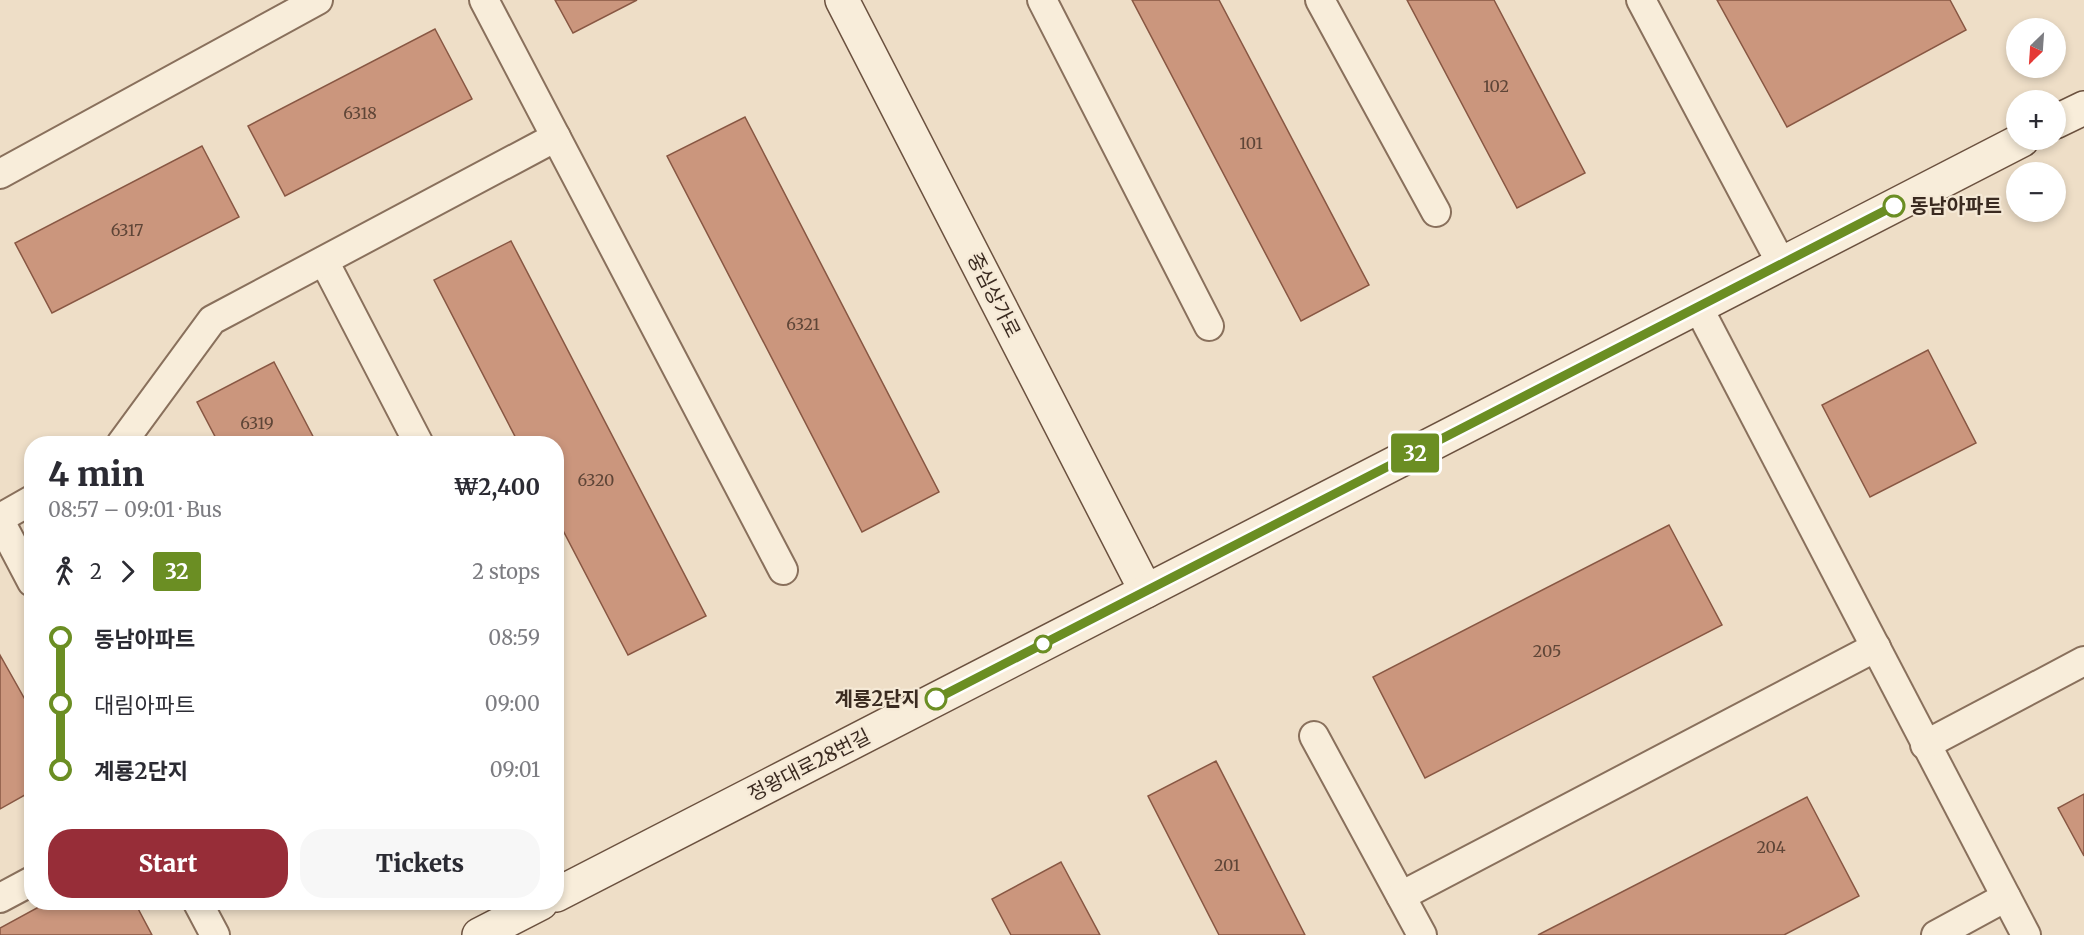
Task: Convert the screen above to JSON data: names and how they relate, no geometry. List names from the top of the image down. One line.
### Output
{"streets":{"street":["중심상가로","정왕대로28번길"]},"crossings":[["중심상가로","정왕대로28번길"]],"places":["동남아파트","계룡2단지"],"lines":["bus line 32"],"house_numbers":["102","6318","101","6317","6321","6319","6320","205","204","201"],"north":"bottom left","page":{"on_map":"32","map_buttons":["+","−"],"heading":["4 min","08:57 – 09:01 · Bus","₩2,400"],"legs":["2","32","2 stops"],"list":[{"name":"동남아파트","value":"08:59"},{"name":"대림아파트","value":"09:00"},{"name":"계룡2단지","value":"09:01"}],"buttons":["Start","Tickets"]}}
